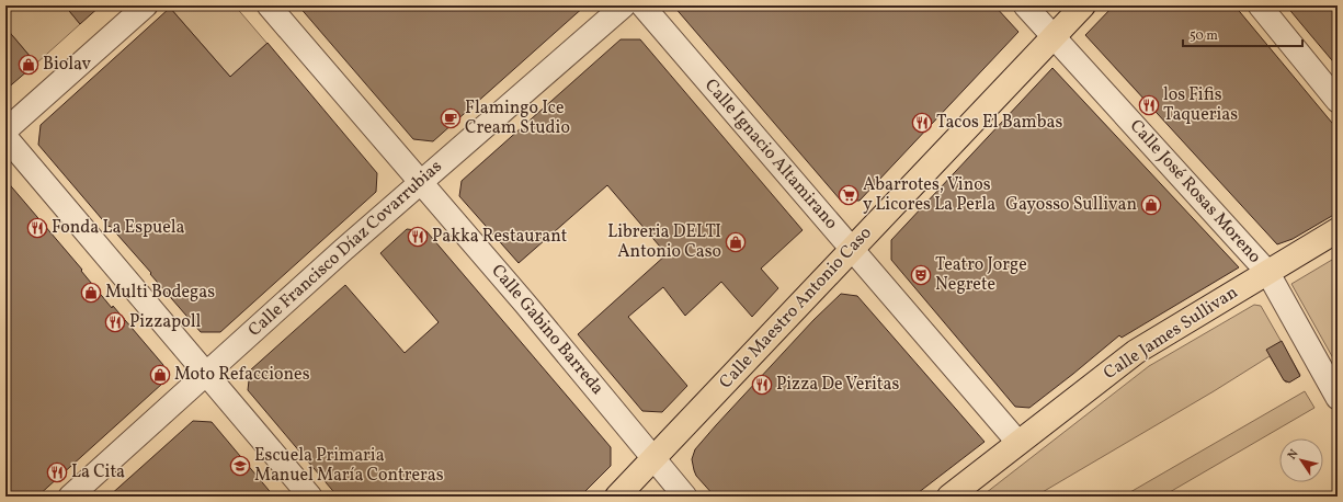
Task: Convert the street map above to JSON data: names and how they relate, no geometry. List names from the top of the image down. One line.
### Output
{"streets":{"main road":["Calle Maestro Antonio Caso","Calle James Sullivan"],"street":["Calle Ignacio Altamirano","Calle José Rosas Moreno","Calle Francisco Díaz Covarrubias","Calle Gabino Barreda"]},"crossings":[["Calle Ignacio Altamirano","Calle Maestro Antonio Caso"],["Calle Ignacio Altamirano","Calle James Sullivan"],["Calle José Rosas Moreno","Calle Maestro Antonio Caso"],["Calle José Rosas Moreno","Calle James Sullivan"],["Calle Francisco Díaz Covarrubias","Calle Gabino Barreda"],["Calle Maestro Antonio Caso","Calle Gabino Barreda"]],"places":{"shop":["Biolav","Gayosso Sullivan","Libreria DELTI Antonio Caso","Multi Bodegas","Moto Refacciones"],"restaurant":["los Fifis Taquerias","Tacos El Bambas","Fonda La Espuela","Pakka Restaurant","Pizzapoll","Pizza De Veritas","La Cita"],"cafe":["Flamingo Ice Cream Studio"],"supermarket":["Abarrotes, Vinos y Licores La Perla"],"theatre":["Teatro Jorge Negrete"],"school or university":["Escuela Primaria Manuel María Contreras"]},"scale_bar":"50 m","north":"top left"}
